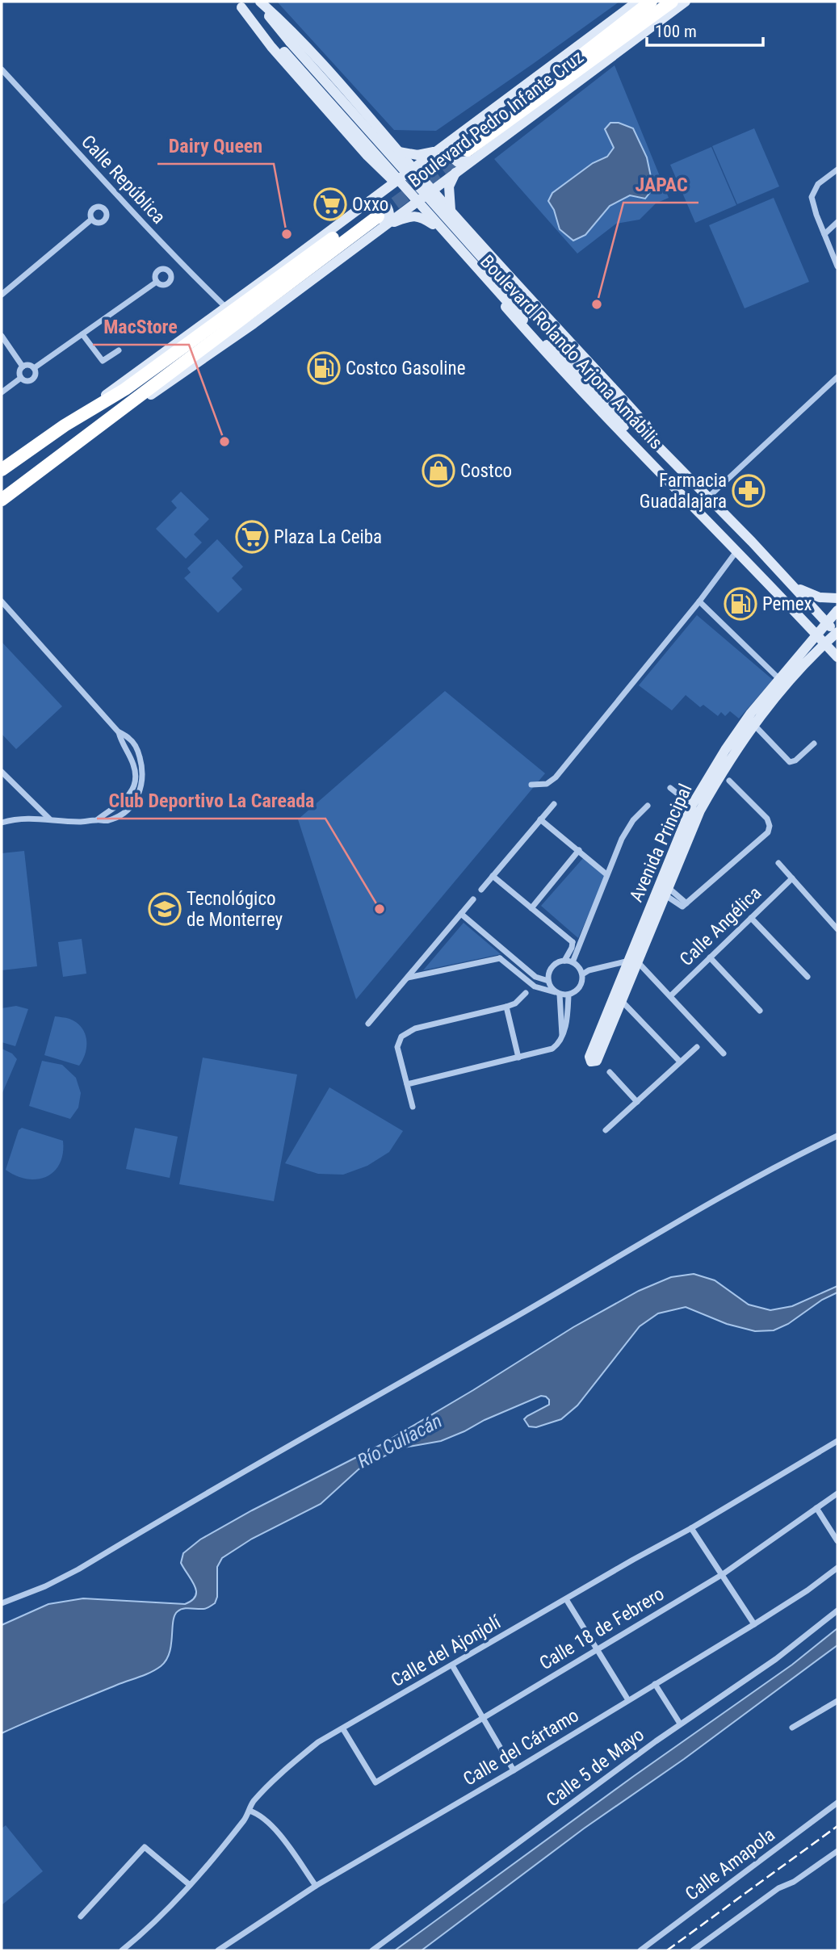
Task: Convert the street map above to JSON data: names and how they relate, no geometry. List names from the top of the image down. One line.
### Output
{"streets":{"highway":["Boulevard Pedro Infante Cruz"],"street":["Calle República","Boulevard Rolando Arjona Amábilis","Avenida Principal","Calle Angélica","Calle 18 de Febrero","Calle del Ajonjolí","Calle del Cártamo","Calle 5 de Mayo","Calle Amapola"]},"crossings":[["Boulevard Pedro Infante Cruz","Calle República"],["Boulevard Pedro Infante Cruz","Boulevard Rolando Arjona Amábilis"],["Boulevard Rolando Arjona Amábilis","Avenida Principal"],["Calle 18 de Febrero","Calle del Ajonjolí"]],"water":["Río Culiacán"],"places":{"supermarket":["Oxxo","Plaza La Ceiba"],"other":["Dairy Queen","JAPAC","MacStore","Club Deportivo La Careada"],"fuel station":["Costco Gasoline","Pemex"],"shop":["Costco"],"pharmacy":["Farmacia Guadalajara"],"school or university":["Tecnológico de Monterrey"]},"scale_bar":"100 m"}
